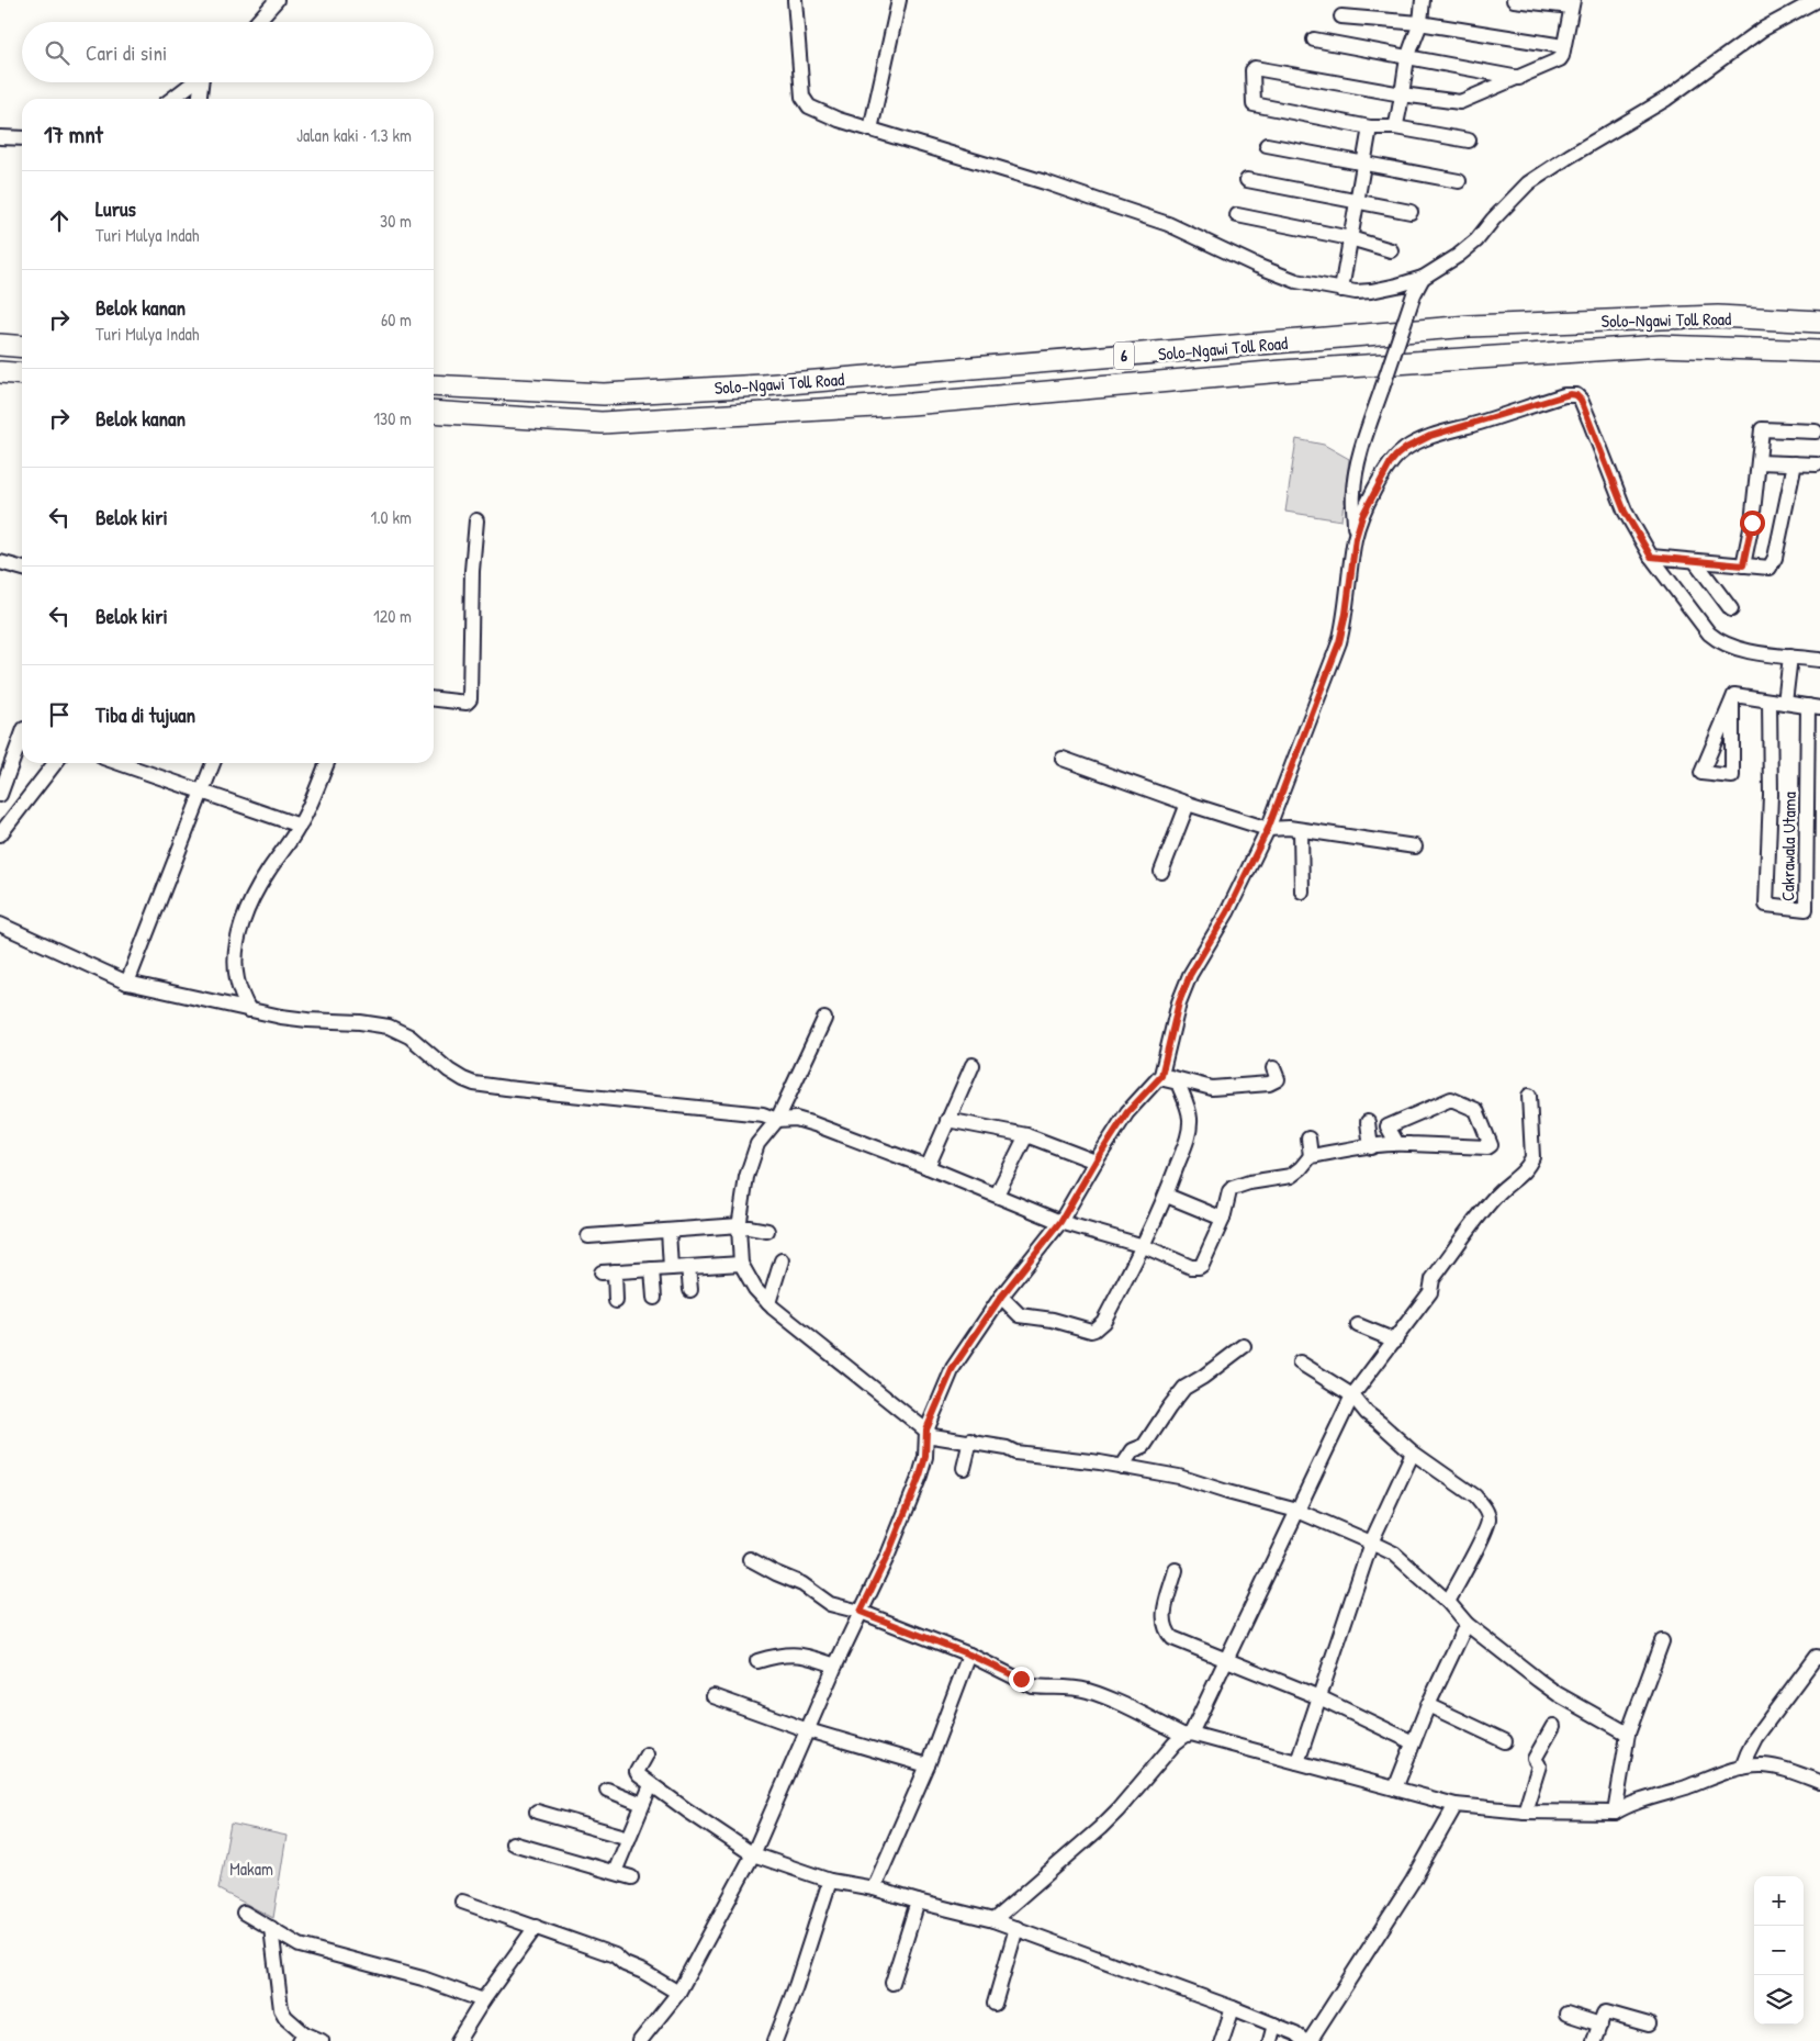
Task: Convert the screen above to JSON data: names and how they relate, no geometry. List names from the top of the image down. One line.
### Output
{"streets":{"highway":["Solo–Ngawi Toll Road","6"],"street":["Cakrawala Utama"]},"parks":["Makam"],"page":{"search":"Cari di sini","heading":["17 mnt","Jalan kaki · 1.3 km"],"list":[["Lurus","Turi Mulya Indah","30 m"],["Belok kanan","Turi Mulya Indah","60 m"],["Belok kanan","130 m"],["Belok kiri","1.0 km"],["Belok kiri","120 m"],"Tiba di tujuan"],"map_buttons":["+","−"]}}
